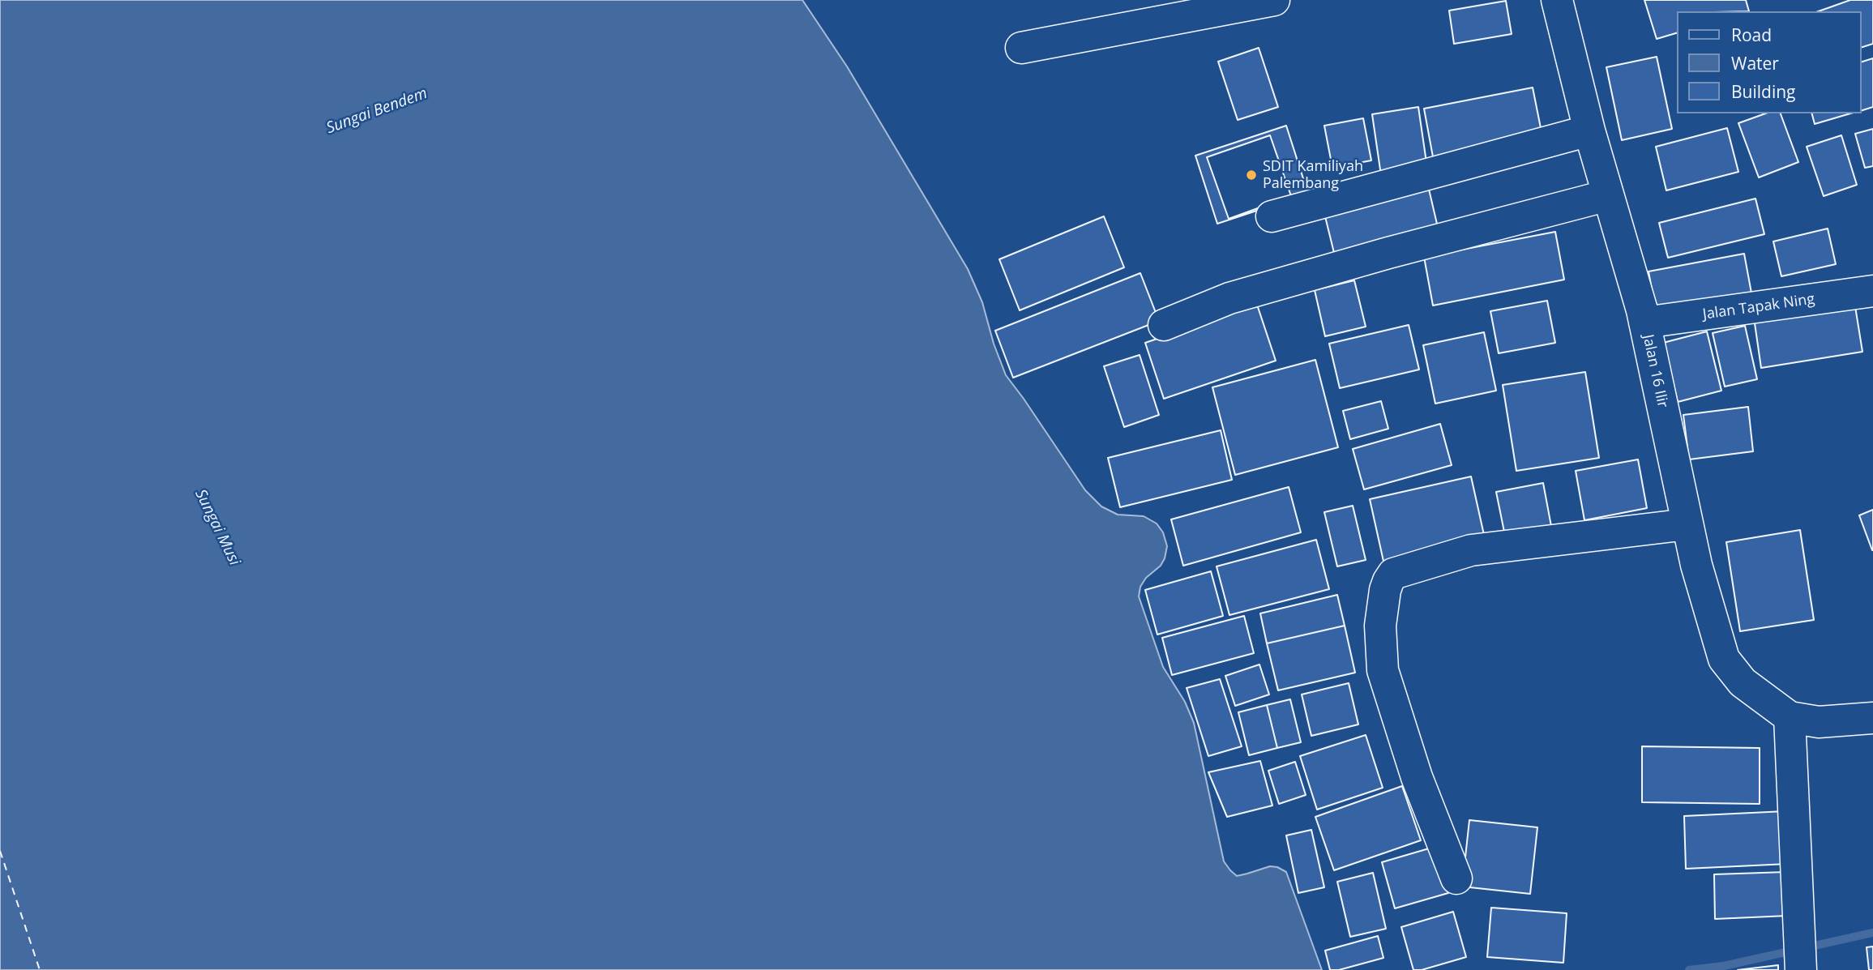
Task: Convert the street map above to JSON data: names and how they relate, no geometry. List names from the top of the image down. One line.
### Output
{"streets":{"street":["Jalan Tapak Ning","Jalan 16 Ilir"]},"crossings":[["Jalan Tapak Ning","Jalan 16 Ilir"]],"water":["Sungai Bendem","Sungai Musi"],"places":["SDIT Kamiliyah Palembang"],"legend":["Road","Water","Building"]}
